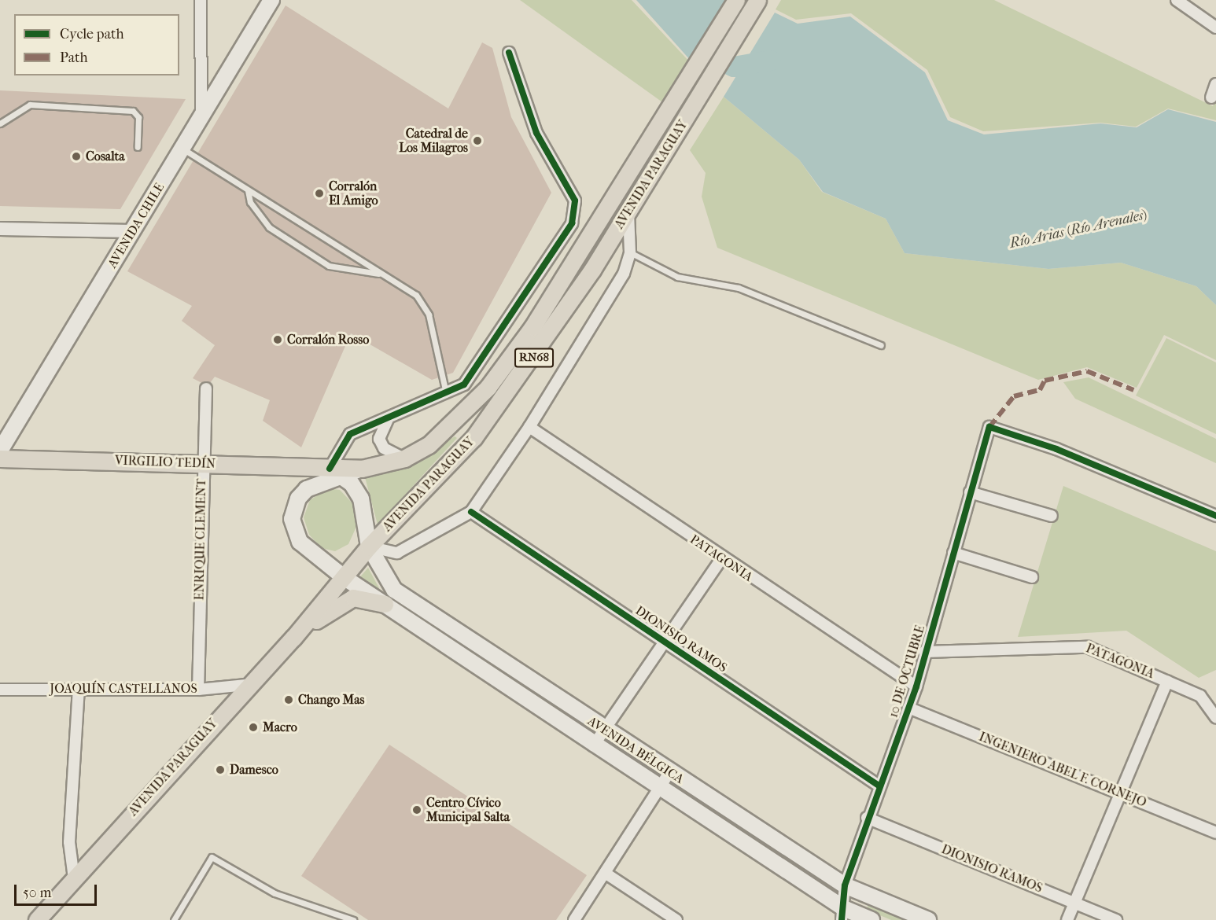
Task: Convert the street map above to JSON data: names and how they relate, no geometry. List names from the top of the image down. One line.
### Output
{"streets":{"main road":["AVENIDA PARAGUAY","AVENIDA CHILE","RN68","VIRGILIO TEDÍN","AVENIDA BÉLGICA"],"street":["ENRIQUE CLEMENT","PATAGONIA","DIONISIO RAMOS","10 DE OCTUBRE","JOAQUÍN CASTELLANOS","INGENIERO ABEL F. CORNEJO"]},"crossings":[["AVENIDA PARAGUAY","VIRGILIO TEDÍN"],["AVENIDA PARAGUAY","JOAQUÍN CASTELLANOS"],["AVENIDA PARAGUAY","AVENIDA BÉLGICA"],["VIRGILIO TEDÍN","ENRIQUE CLEMENT"],["VIRGILIO TEDÍN","AVENIDA BÉLGICA"],["ENRIQUE CLEMENT","JOAQUÍN CASTELLANOS"],["PATAGONIA","10 DE OCTUBRE"],["DIONISIO RAMOS","10 DE OCTUBRE"],["10 DE OCTUBRE","AVENIDA BÉLGICA"],["10 DE OCTUBRE","INGENIERO ABEL F. CORNEJO"]],"water":["Río Arias (Río Arenales)"],"places":["Catedral de Los Milagros","Cosalta","Corralón El Amigo","Corralón Rosso","Chango Mas","Macro","Damesco","Centro Cívico Municipal Salta"],"legend":["Cycle path","Path"],"scale_bar":"50 m"}
